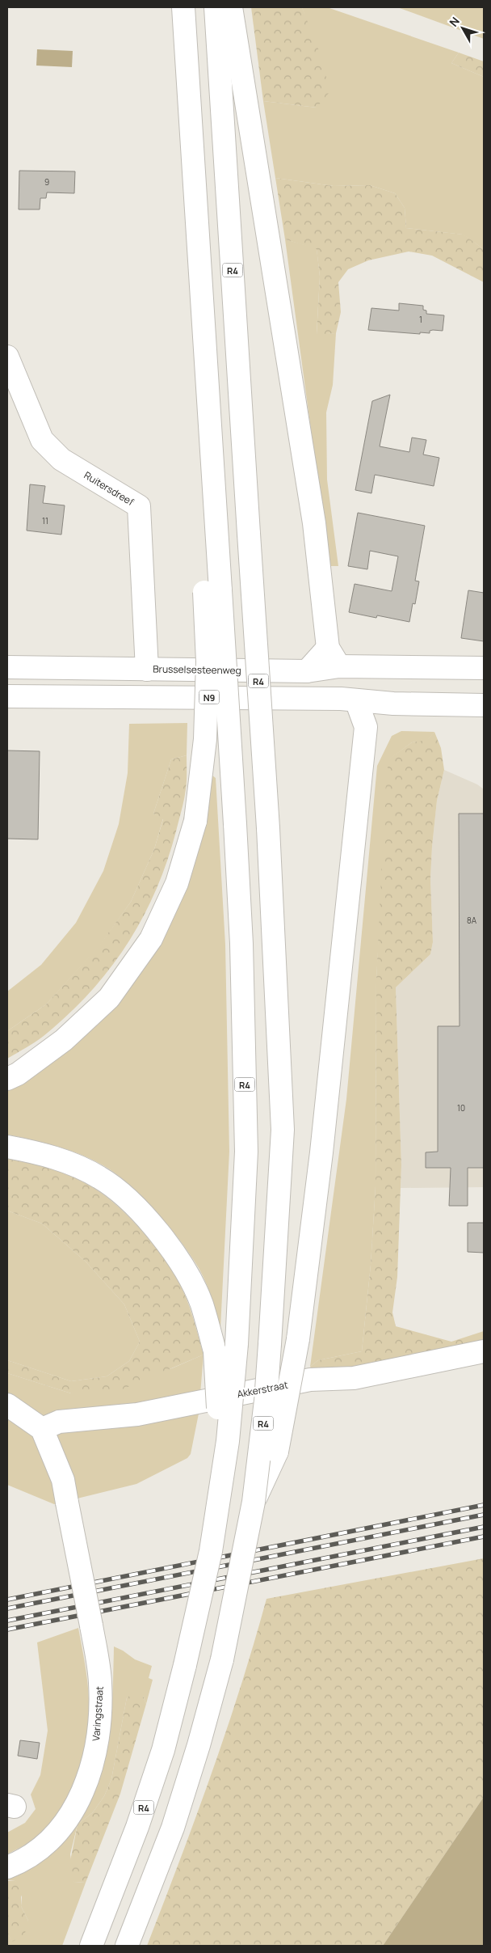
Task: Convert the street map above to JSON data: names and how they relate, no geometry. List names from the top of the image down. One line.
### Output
{"streets":{"main road":["R4","Ruitersdreef","Brusselsesteenweg","N9","Akkerstraat","Varingstraat"]},"crossings":[["Ruitersdreef","Brusselsesteenweg"],["Akkerstraat","Varingstraat"]],"house_numbers":["9","1","11","8A","10"],"north":"top left"}
